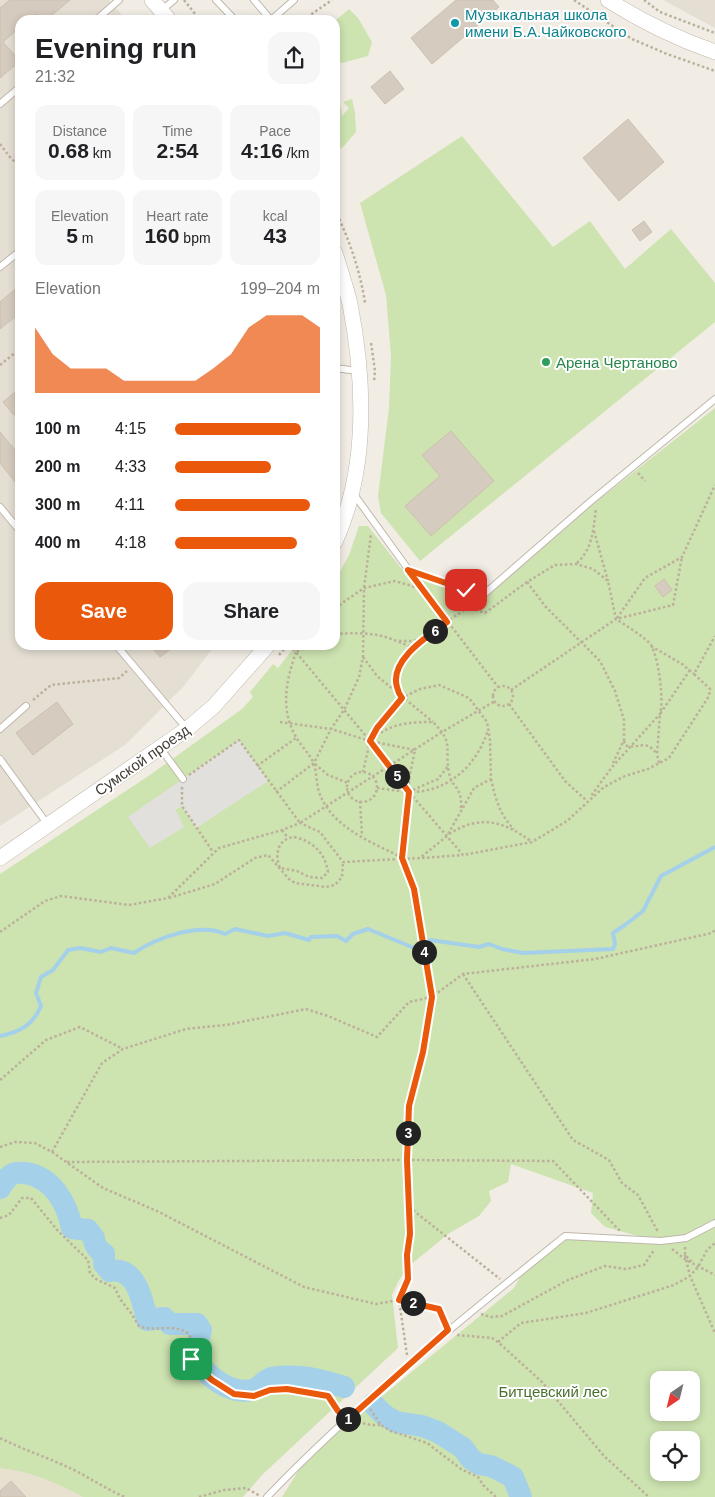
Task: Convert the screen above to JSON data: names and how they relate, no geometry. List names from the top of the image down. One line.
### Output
{"streets":{"street":["Сумской проезд"]},"parks":["Битцевский лес"],"places":["Музыкальная школа имени Б.А.Чайковского","Арена Чертаново"],"north":"bottom left","page":{"heading":["Evening run","21:32"],"stats":[["Distance","0.68 km"],["Time","2:54"],["Pace","4:16 /km"],["Elevation","5 m"],["Heart rate","160 bpm"],["kcal","43"]],"chart":["Elevation","199–204 m"],"list":[{"name":"100 m","note":"4:15"},{"name":"200 m","note":"4:33"},{"name":"300 m","note":"4:11"},{"name":"400 m","note":"4:18"}],"buttons":["Save","Share"],"pins":["6","5","4","3","2","1"]}}
